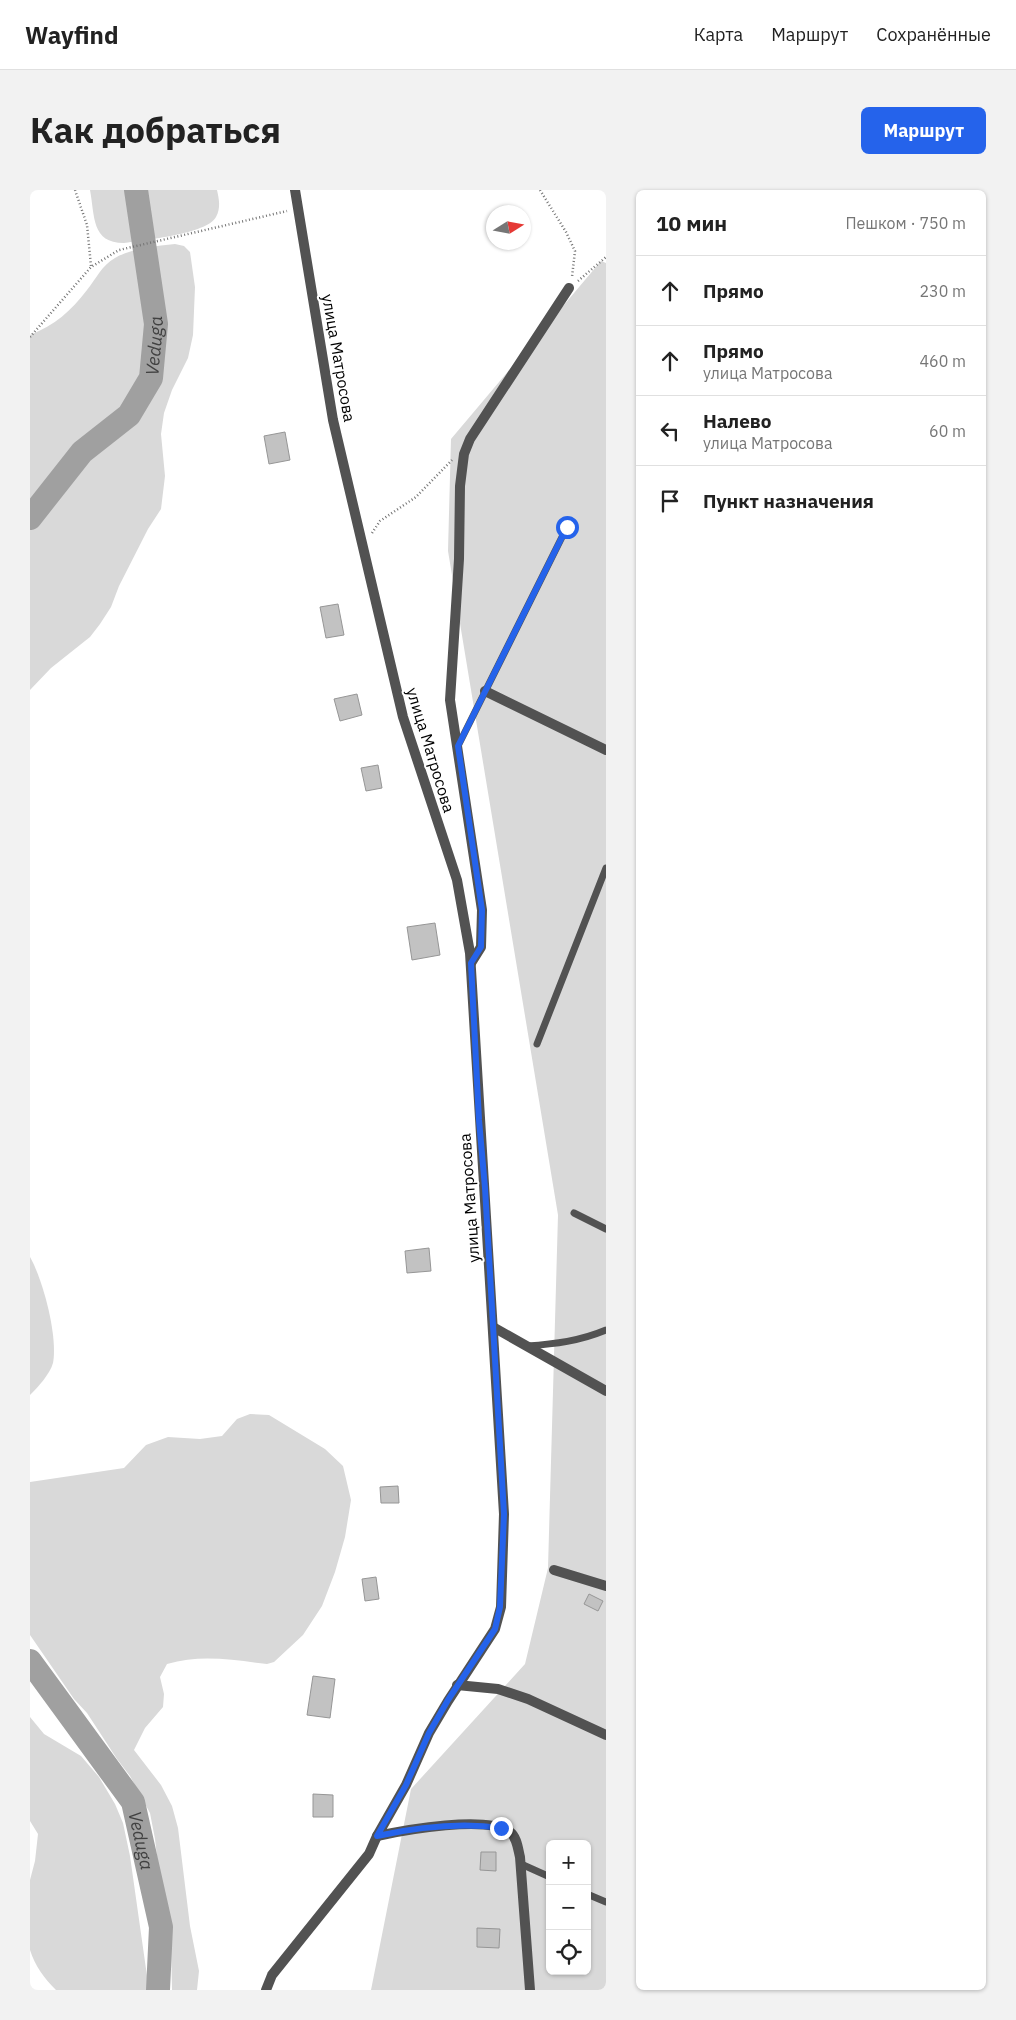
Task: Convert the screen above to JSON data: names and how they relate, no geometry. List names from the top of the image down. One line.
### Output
{"streets":{"street":["улица Матросова"]},"water":["Veduga"],"north":"right","page":{"header":"Wayfind","nav":["Карта","Маршрут","Сохранённые"],"title":"Как добраться","buttons":"Маршрут","heading":["10 мин","Пешком · 750 m"],"list":[["Прямо","230 m"],["Прямо","улица Матросова","460 m"],["Налево","улица Матросова","60 m"],"Пункт назначения"],"map_buttons":["+","−"]}}
